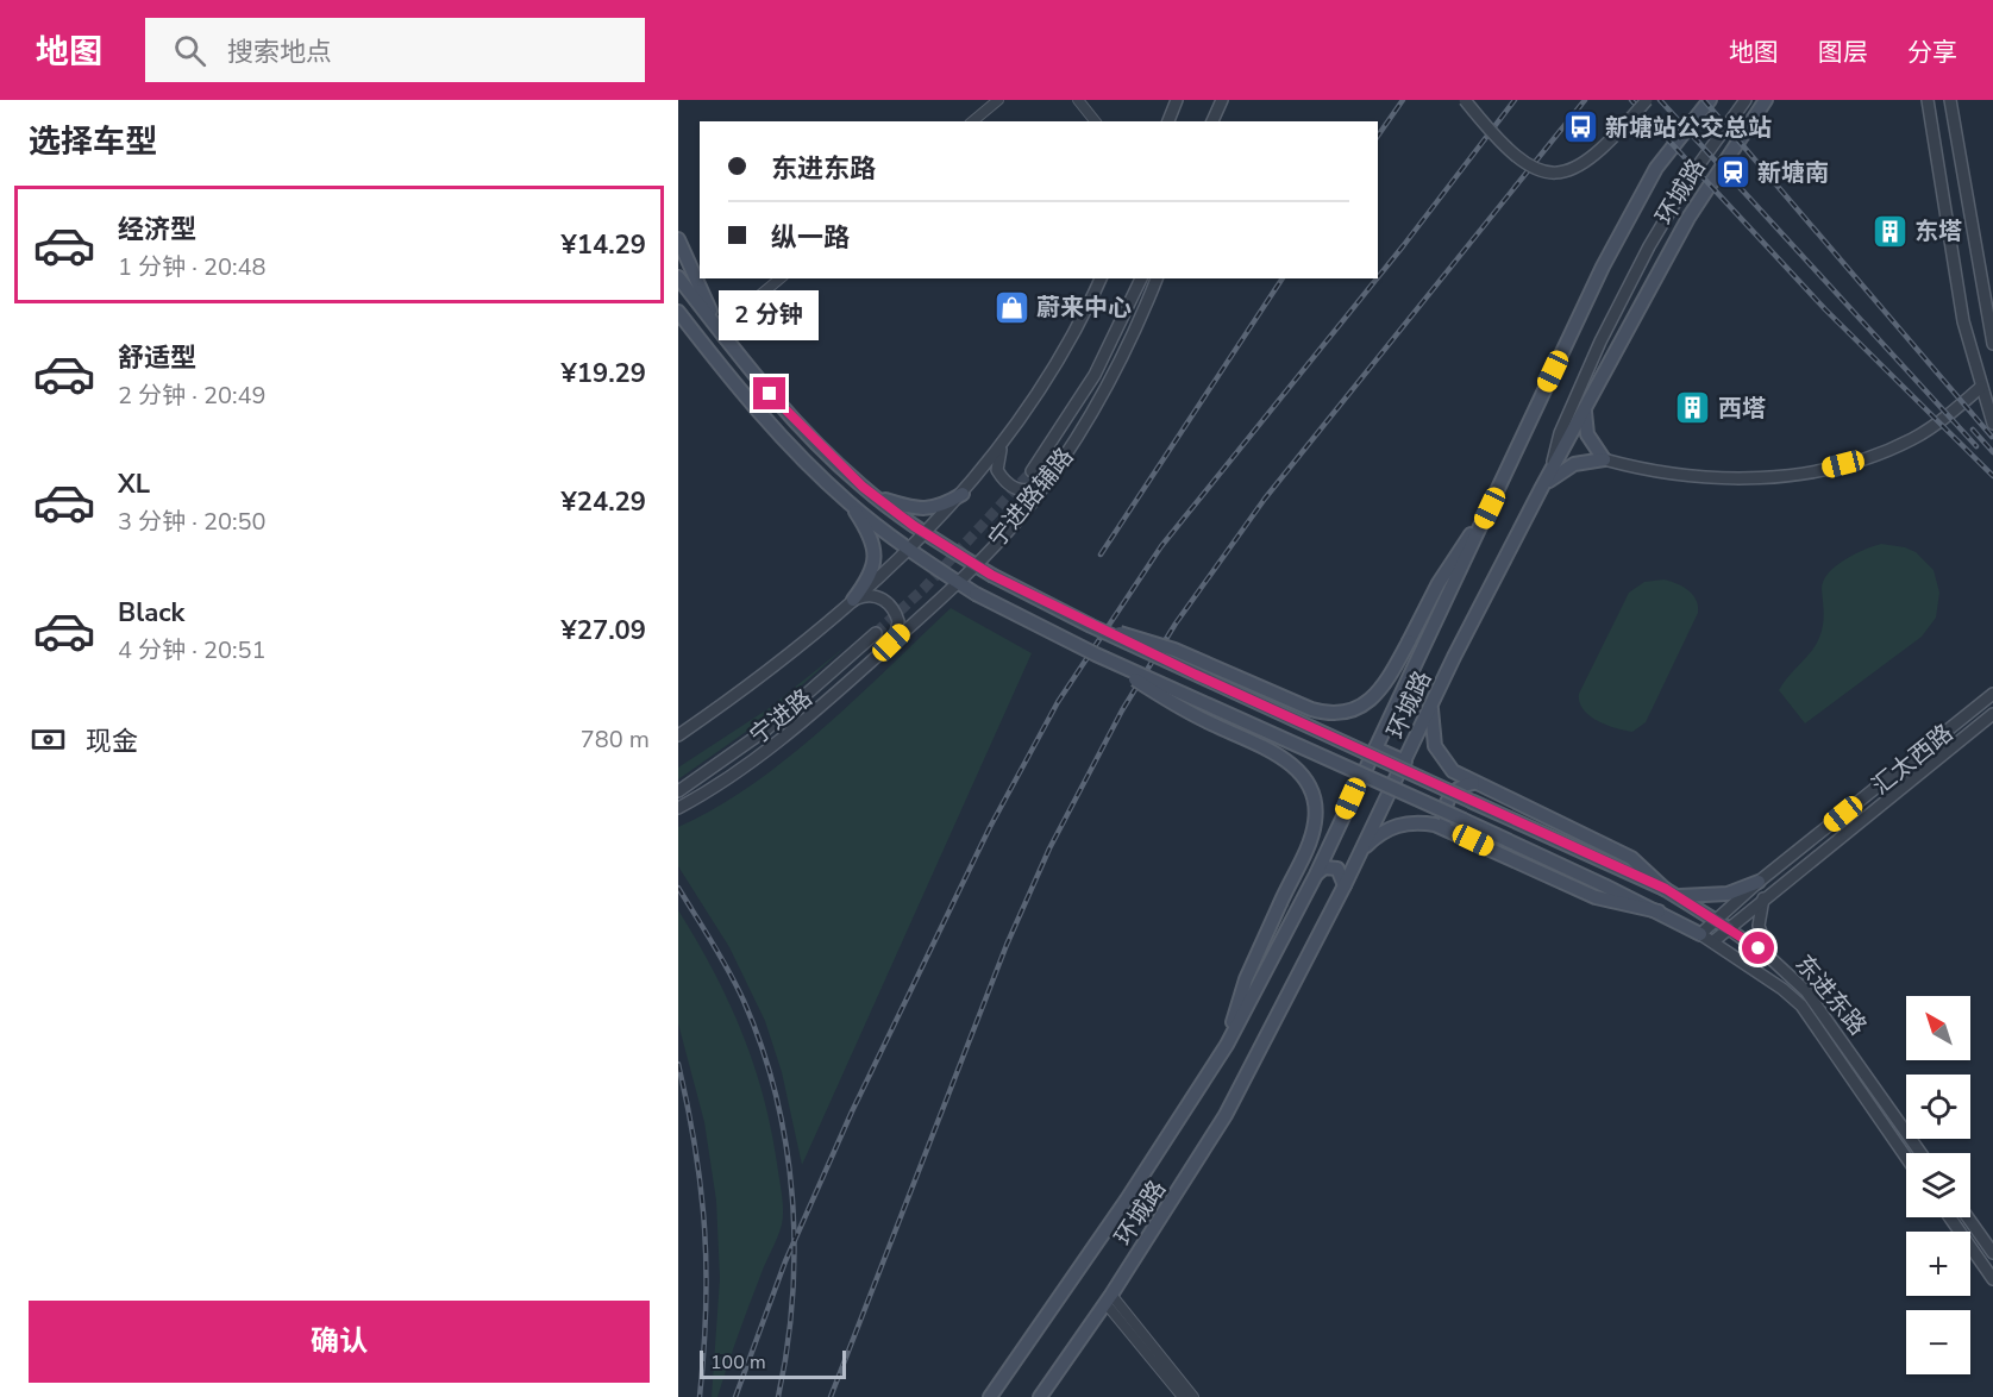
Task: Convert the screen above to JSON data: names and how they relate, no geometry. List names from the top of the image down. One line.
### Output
{"streets":{"main road":["环城路","东进东路"],"street":["宁进路辅路","宁进路","汇太西路"]},"crossings":[["汇太西路","东进东路"]],"places":{"bus stop":["新塘站公交总站"],"station":["新塘南"],"building":["东塔","西塔"],"shop":["蔚来中心"]},"scale_bar":"100 m","north":"top left","page":{"header":"地图","search":"搜索地点","nav":["地图","图层","分享"],"heading":"选择车型","banner":["东进东路","纵一路"],"list":[{"name":"经济型","note":"1 分钟 · 20:48","value":"¥14.29"},{"name":"舒适型","note":"2 分钟 · 20:49","value":"¥19.29"},{"name":"XL","note":"3 分钟 · 20:50","value":"¥24.29"},{"name":"Black","note":"4 分钟 · 20:51","value":"¥27.09"}],"bubble":"2 分钟","pay":["现金","780 m"],"map_buttons":["+","−"],"buttons":"确认","scale":"100 m"}}
